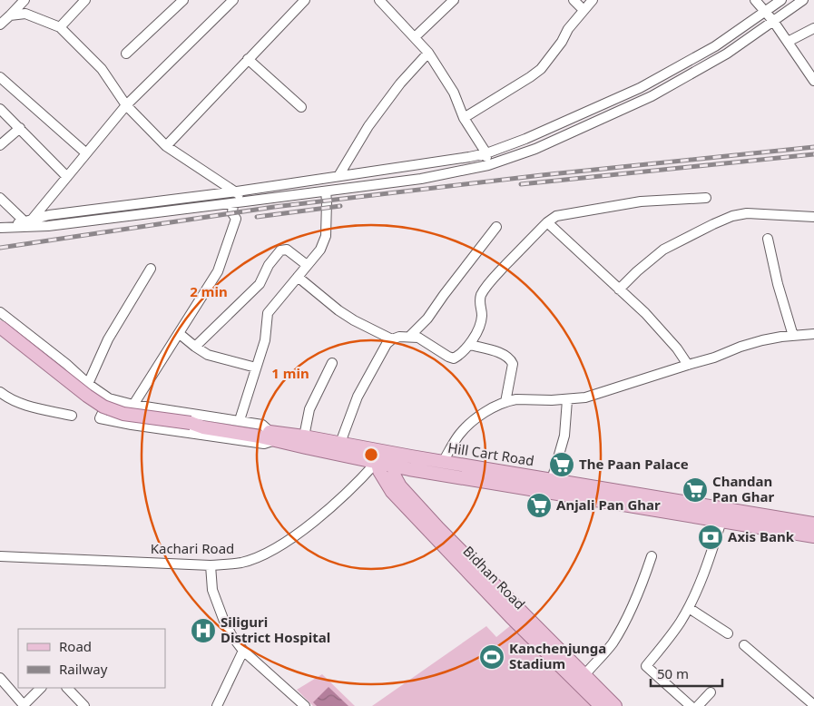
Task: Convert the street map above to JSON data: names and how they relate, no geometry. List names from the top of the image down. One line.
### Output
{"streets":{"main road":["Hill Cart Road","Bidhan Road"],"street":["Kachari Road"]},"crossings":[["Hill Cart Road","Kachari Road"],["Hill Cart Road","Bidhan Road"],["Kachari Road","Bidhan Road"]],"places":{"supermarket":["The Paan Palace","Chandan Pan Ghar","Anjali Pan Ghar"],"bank":["Axis Bank"],"hospital":["Siliguri District Hospital"],"sports":["Kanchenjunga Stadium"]},"legend":["Road","Railway"],"scale_bar":"50 m","rings":["2 min","1 min"]}
